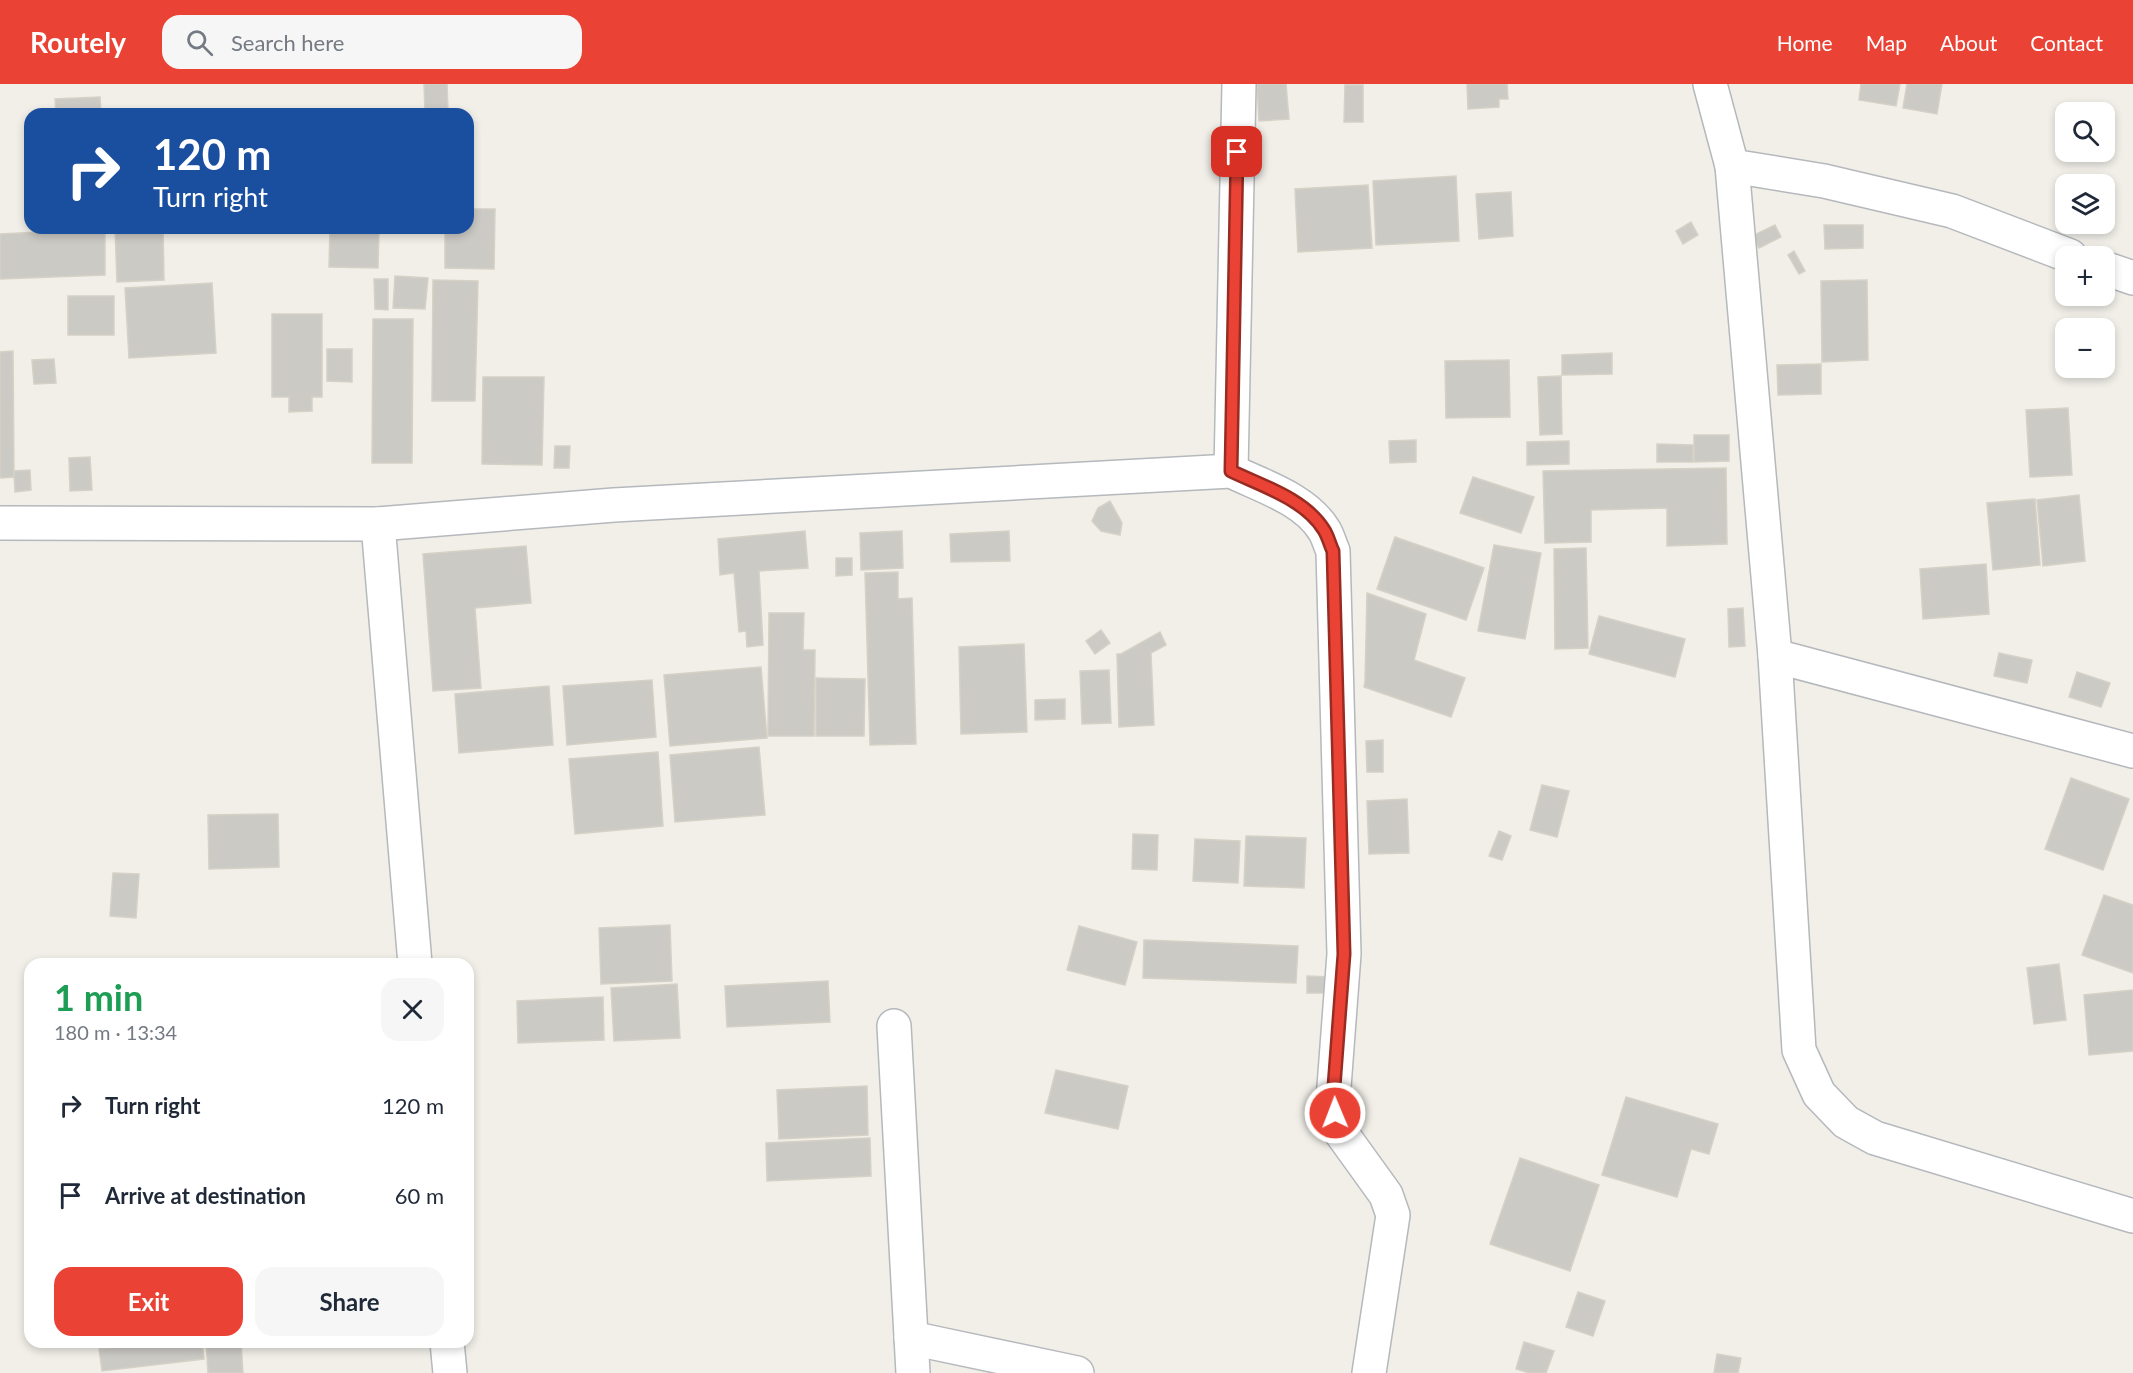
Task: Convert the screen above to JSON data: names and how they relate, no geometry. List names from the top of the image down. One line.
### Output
{"page":{"header":"Routely","search":"Search here","nav":["Home","Map","About","Contact"],"map_buttons":["+","−"],"turn":["120 m","Turn right"],"heading":["1 min","180 m · 13:34"],"list":[{"name":"Turn right","value":"120 m"},{"name":"Arrive at destination","value":"60 m"}],"buttons":["Exit","Share"]}}
